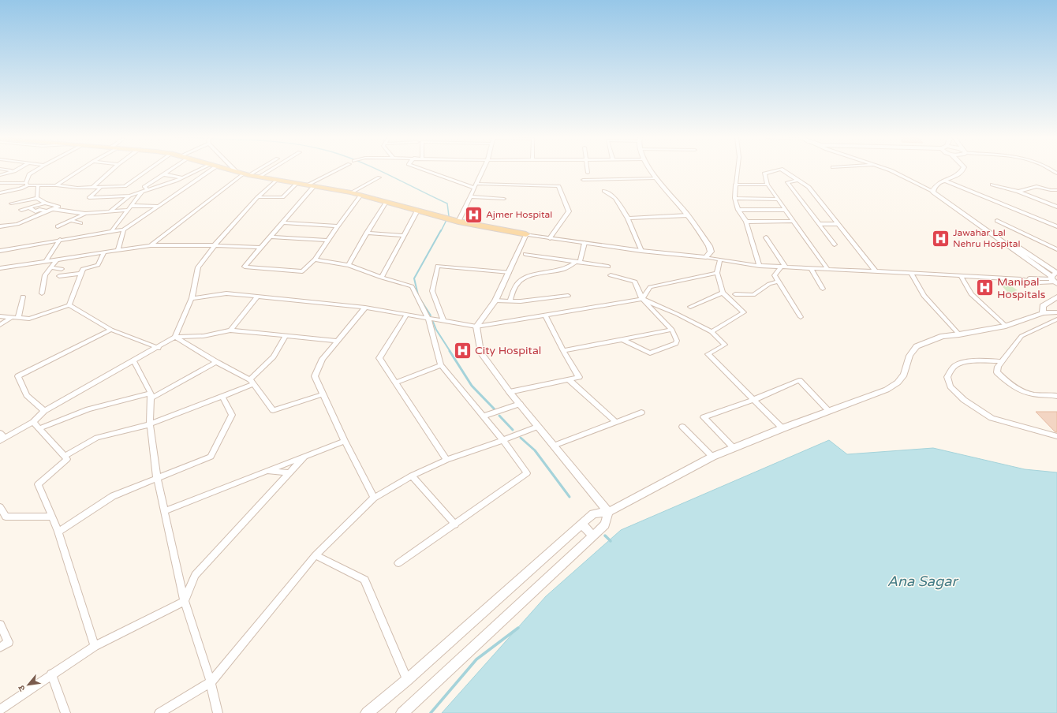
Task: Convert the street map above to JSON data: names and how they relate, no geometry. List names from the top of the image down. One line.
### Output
{"water":["Ana Sagar"],"places":{"hospital":["Ajmer Hospital","Jawahar Lal Nehru Hospital","Manipal Hospitals","City Hospital"]},"north":"bottom left"}
